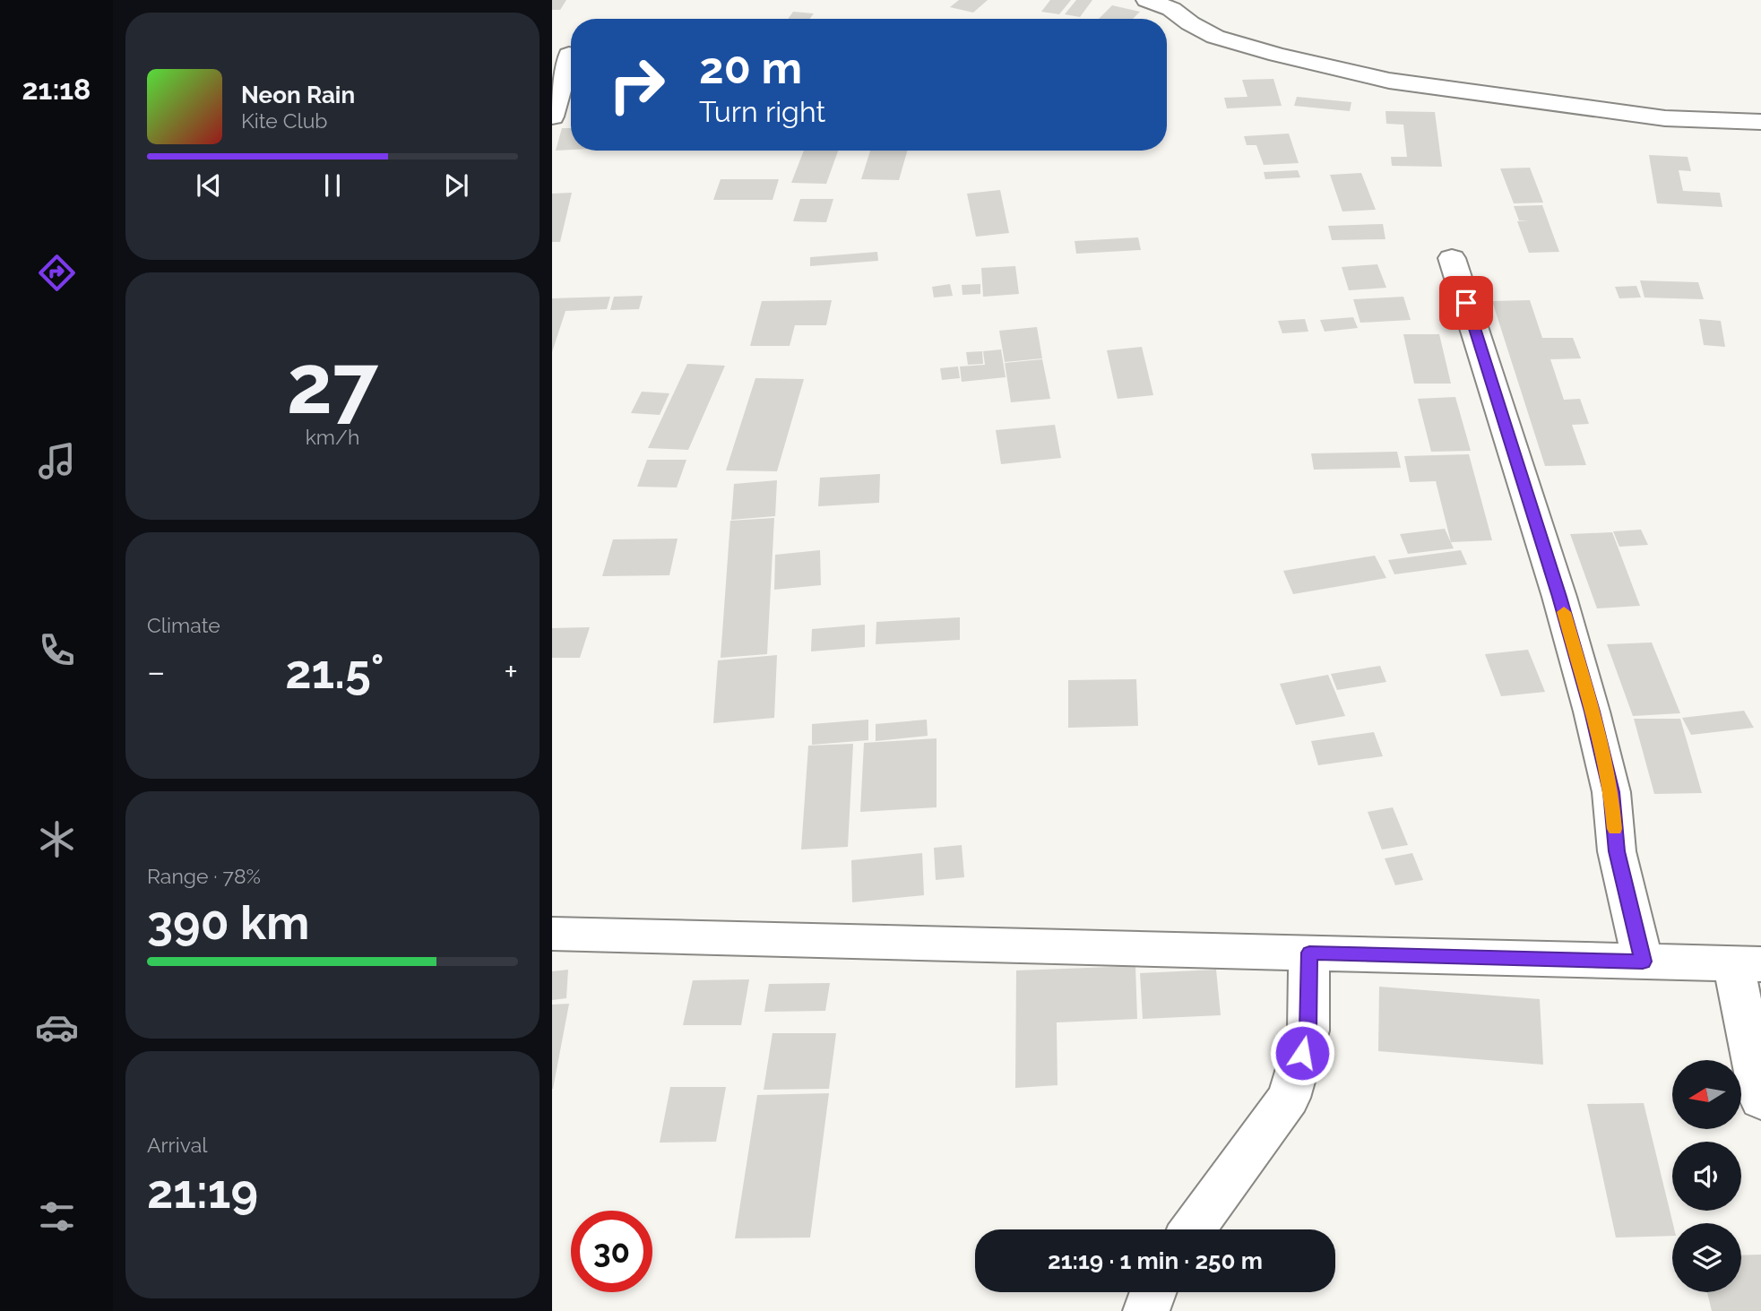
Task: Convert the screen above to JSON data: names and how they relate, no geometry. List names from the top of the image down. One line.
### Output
{"north":"left","page":{"tabs":"21:18","turn":["20 m","Turn right"],"song":["Neon Rain","Kite Club"],"tile":[["27","km/h"],"Climate",["Range · 78%","390 km"],["Arrival","21:19"]],"heat":["−","21.5°","+"],"limit":"30","trip":"21:19 · 1 min · 250 m"}}
